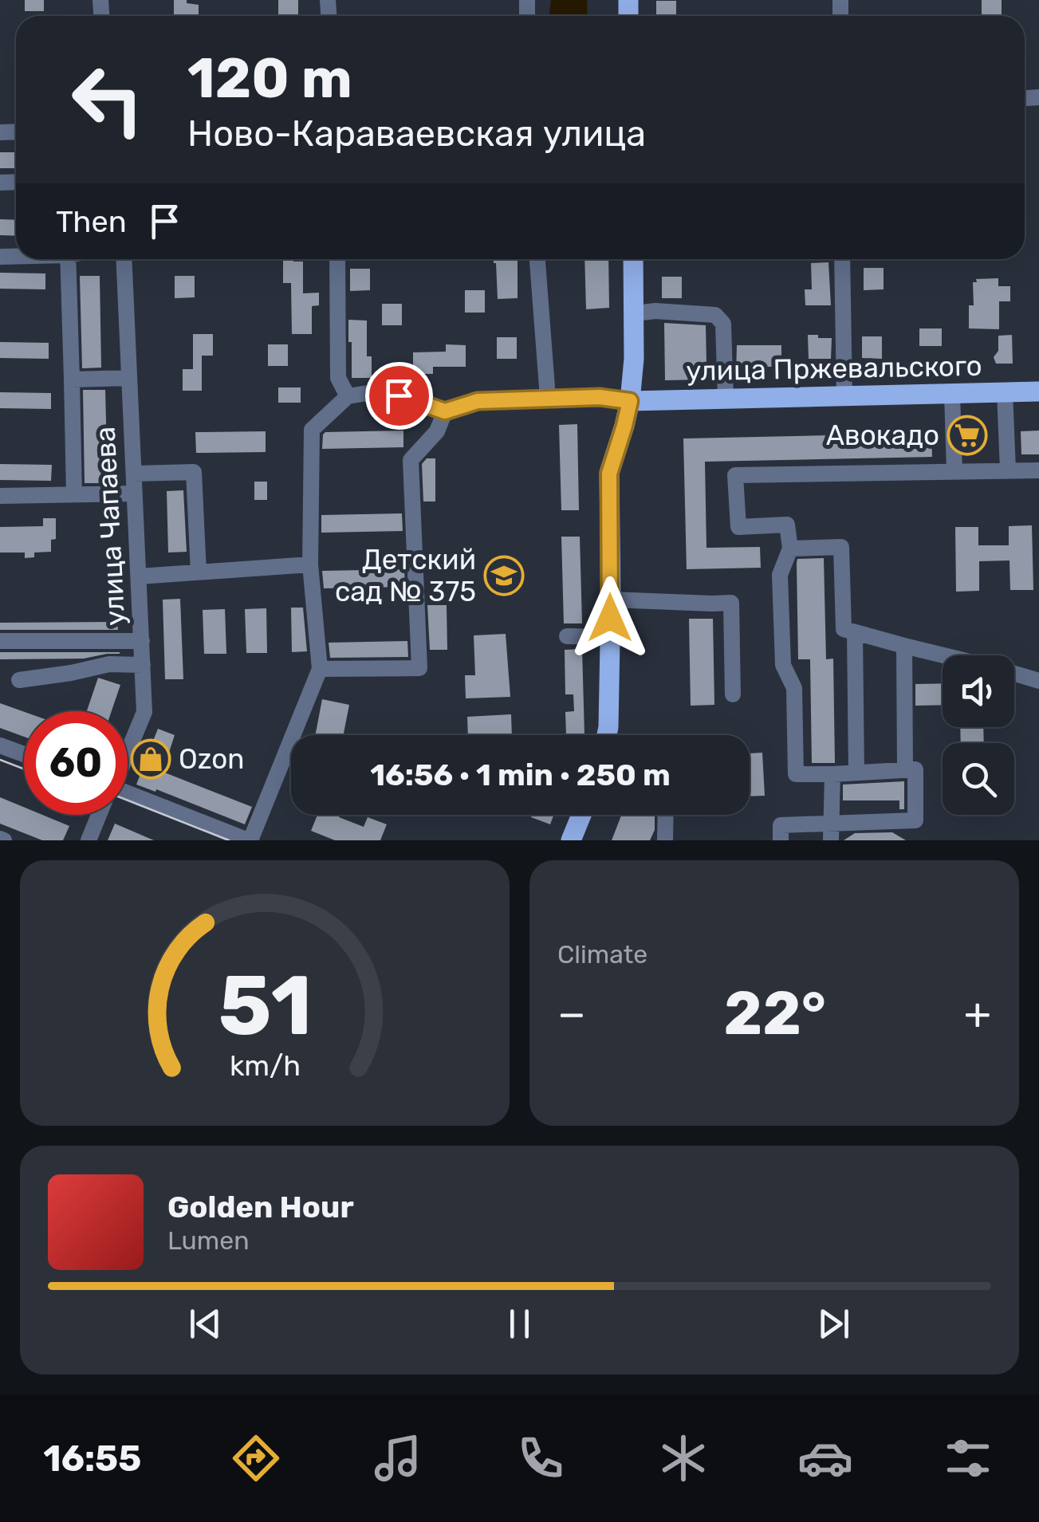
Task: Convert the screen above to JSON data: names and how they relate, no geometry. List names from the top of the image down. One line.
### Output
{"streets":{"main road":["улица Пржевальского"],"street":["улица Чапаева"]},"places":{"supermarket":["Авокадо"],"school or university":["Детский сад № 375"],"shop":["Ozon"]},"page":{"turn":["120 m","Ново-Караваевская улица"],"then":"Then","limit":"60","trip":"16:56 · 1 min · 250 m","tile":"Climate","heat":["−","22°","+"],"song":["Golden Hour","Lumen"],"tabs":"16:55","gauge":["51","km/h"]}}
